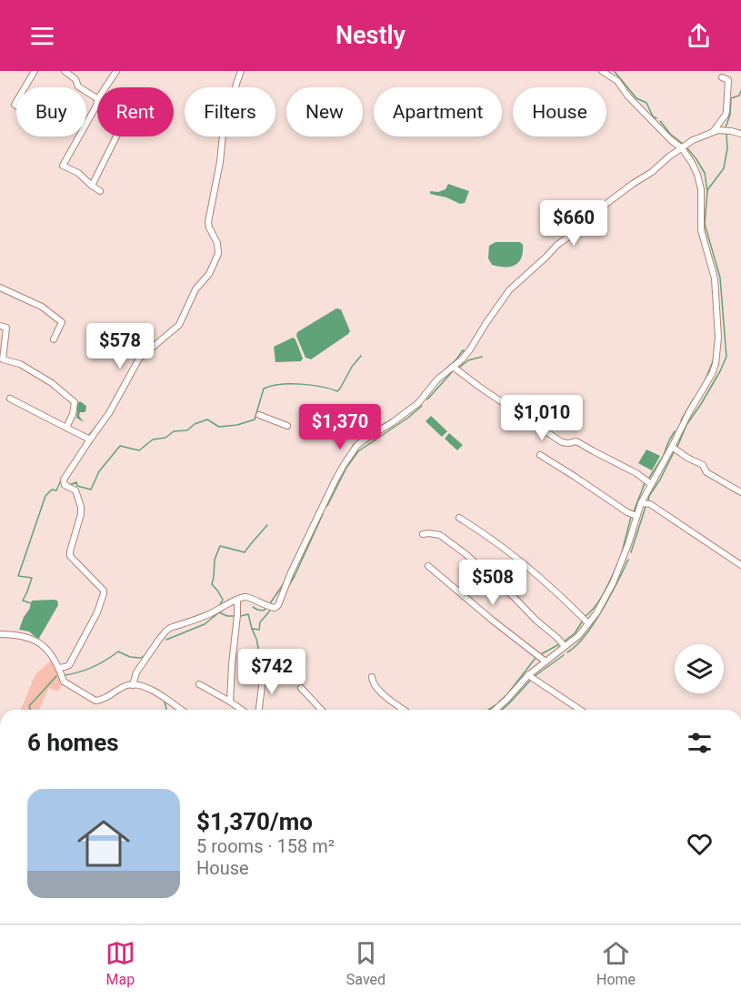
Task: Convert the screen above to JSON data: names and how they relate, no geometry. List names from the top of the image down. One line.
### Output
{"page":{"header":"Nestly","chip":["Buy","Rent","Filters","New","Apartment","House"],"price":["$660","$578","$1,010","$1,370","$508","$742"],"heading":"6 homes","list":[{"name":"$1,370/mo","note":"5 rooms · 158 m² · House"}],"tabs":["Map","Saved","Home"]}}
